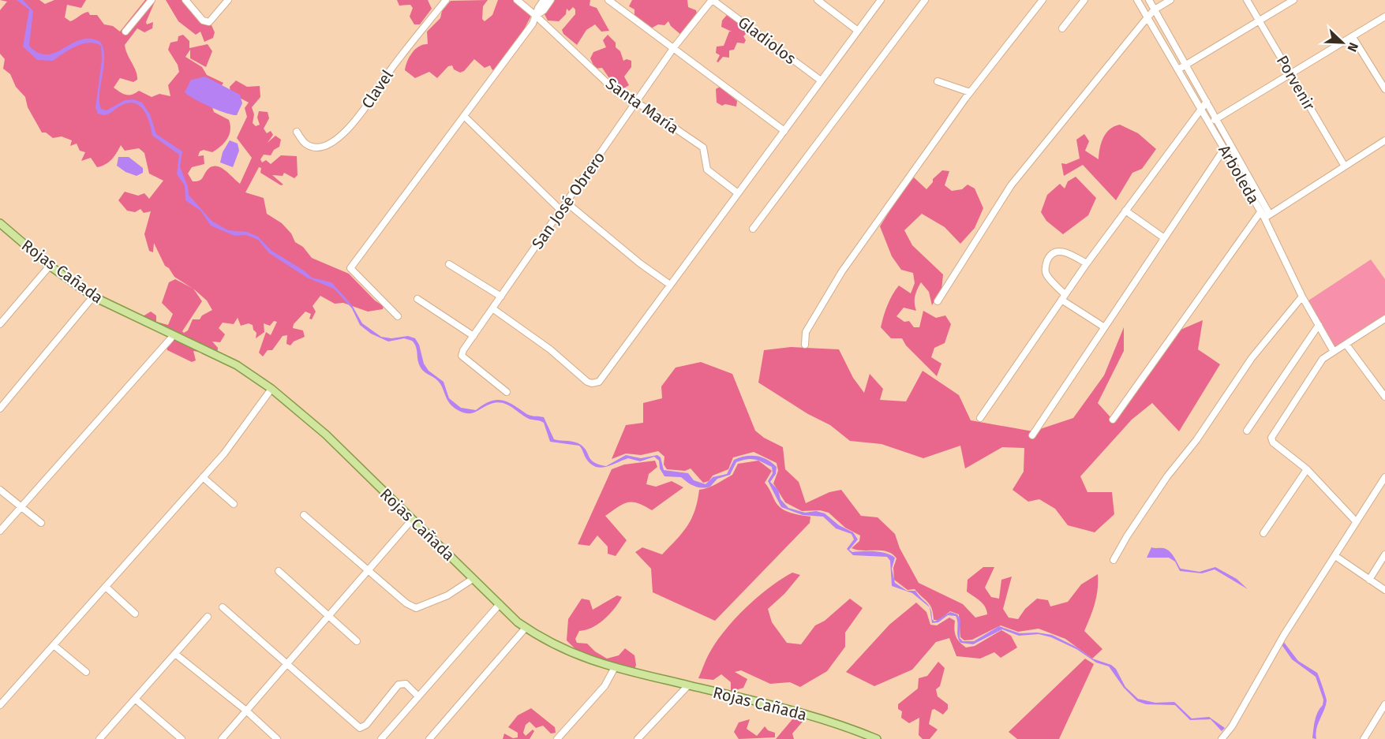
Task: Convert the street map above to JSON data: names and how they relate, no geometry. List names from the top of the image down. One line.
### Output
{"streets":{"main road":["Rojas Cañada"],"street":["Gladiolos","Porvenir","Clavel","Santa María","Arboleda","San José Obrero"]},"crossings":[["Gladiolos","San José Obrero"],["Santa María","San José Obrero"]],"north":"bottom right"}
